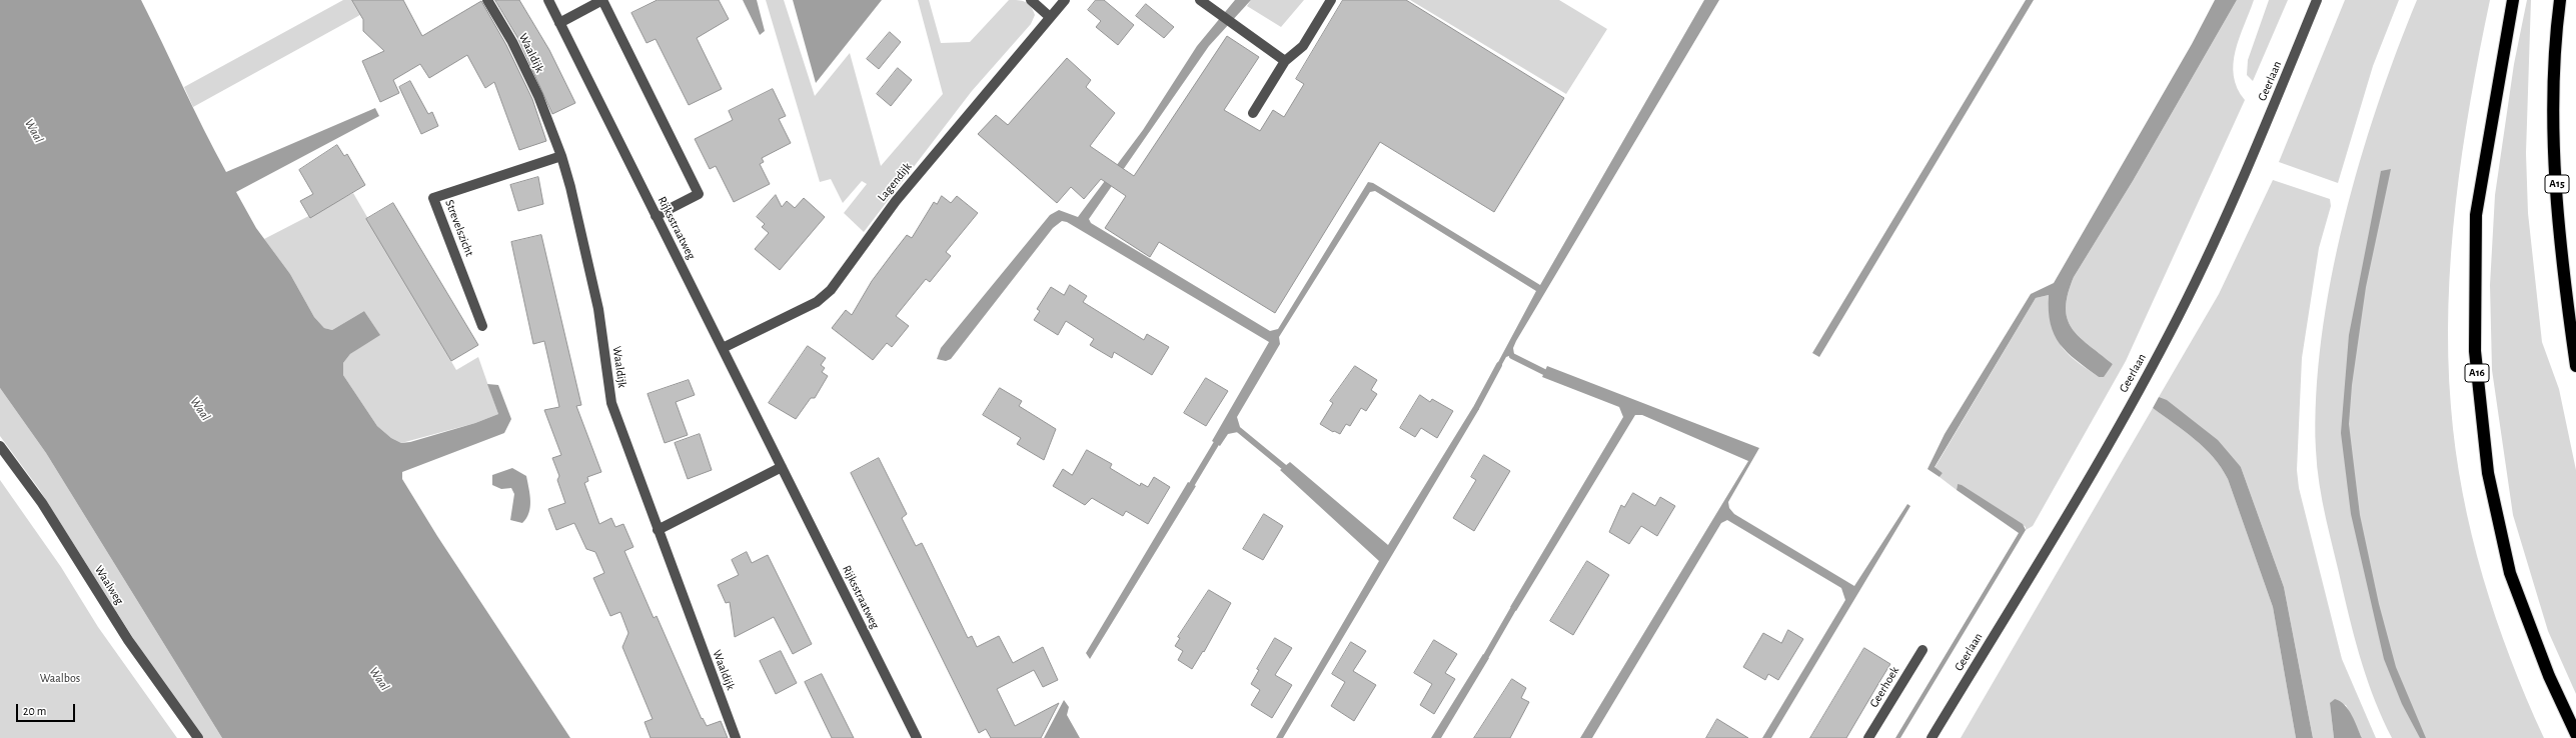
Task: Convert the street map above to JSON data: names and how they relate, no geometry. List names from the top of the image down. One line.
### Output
{"streets":{"highway":["A15","A16"],"street":["Waaldijk","Geerlaan","Lagendijk","Strevelszicht","Rijksstraatweg","Waalweg","Geerhoek"]},"crossings":[["Waaldijk","Strevelszicht"],["Lagendijk","Rijksstraatweg"]],"water":["Waal"],"parks":["Waalbos"],"scale_bar":"20 m"}
